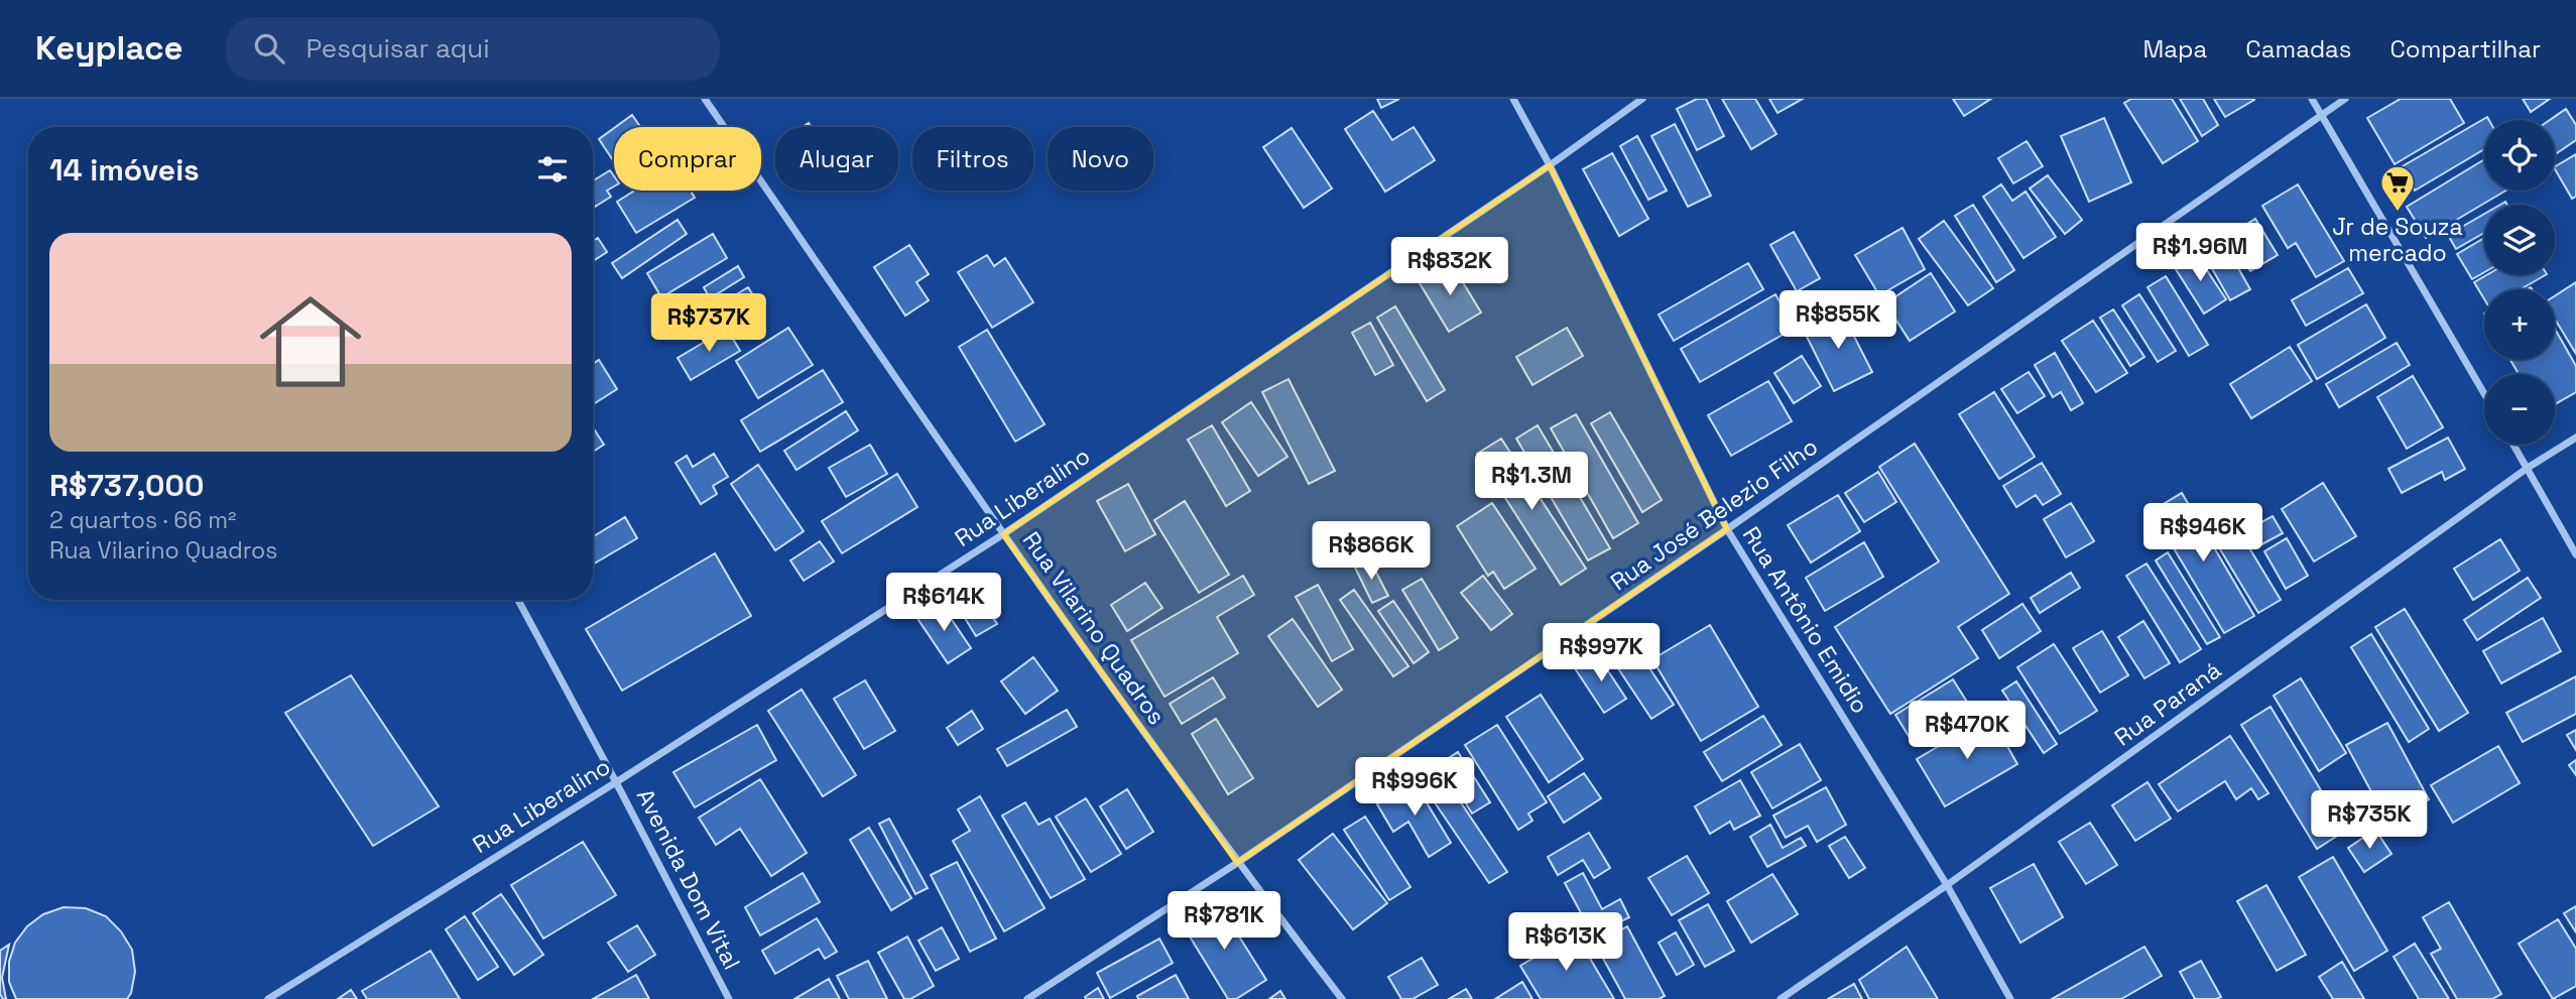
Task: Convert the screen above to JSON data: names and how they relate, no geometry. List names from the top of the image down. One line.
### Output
{"streets":{"street":["Rua Liberalino","Rua José Belezio Filho","Rua Antônio Emidio","Rua Vilarino Quadros","Rua Paraná","Avenida Dom Vital"]},"crossings":[["Rua Liberalino","Rua Antônio Emidio"],["Rua Liberalino","Rua Vilarino Quadros"],["Rua Liberalino","Avenida Dom Vital"],["Rua José Belezio Filho","Rua Antônio Emidio"],["Rua José Belezio Filho","Rua Vilarino Quadros"],["Rua Antônio Emidio","Rua Paraná"]],"places":{"supermarket":["Jr de Souza mercado"]},"page":{"header":"Keyplace","search":"Pesquisar aqui","nav":["Mapa","Camadas","Compartilhar"],"map_buttons":["+","−"],"chip":["Comprar","Alugar","Filtros","Novo"],"heading":"14 imóveis","list":[{"name":"R$737,000","note":"2 quartos · 66 m² · Rua Vilarino Quadros"}],"price":["R$1.96M","R$832K","R$855K","R$737K","R$1.3M","R$946K","R$866K","R$614K","R$997K","R$470K","R$996K","R$735K","R$781K","R$613K"]}}
